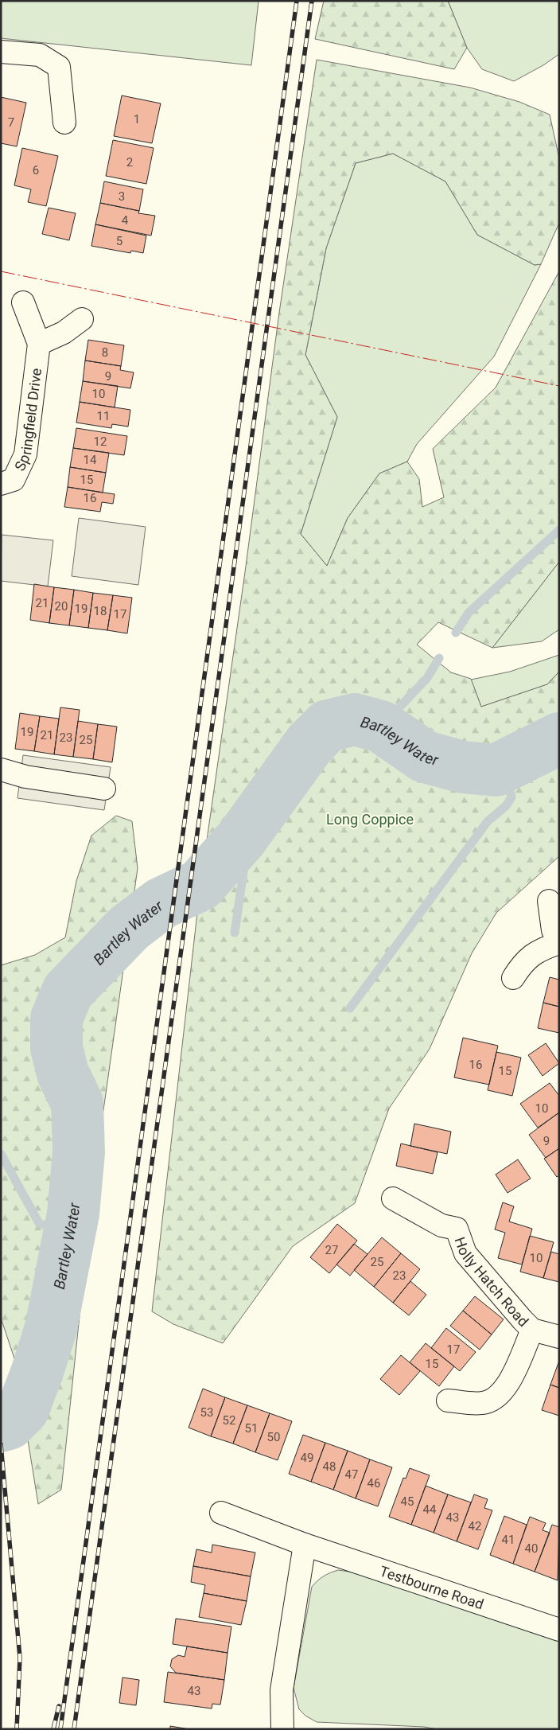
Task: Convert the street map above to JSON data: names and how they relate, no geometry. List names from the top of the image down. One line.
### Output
{"streets":{"street":["Springfield Drive","Holly Hatch Road","Testbourne Road"]},"water":["Bartley Water"],"parks":["Long Coppice"],"house_numbers":["1","7","2","6","3","4","5","8","9","10","11","12","14","15","16","21","20","19","18","17","19","21","23","25","16","15","10","9","27","10","25","23","17","15","53","52","51","50","49","48","47","46","45","44","43","42","41","40","43"]}
